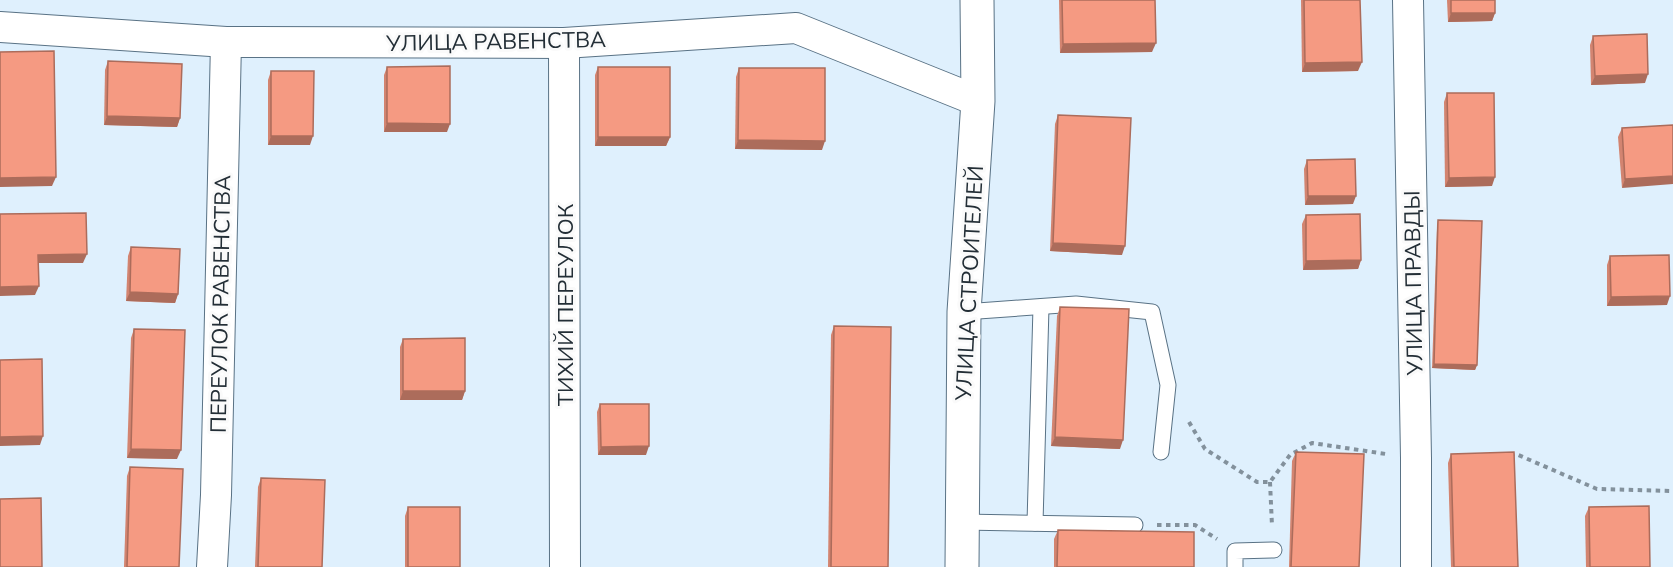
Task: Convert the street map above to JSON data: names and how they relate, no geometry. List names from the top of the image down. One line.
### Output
{"streets":{"street":["УЛИЦА РАВЕНСТВА","УЛИЦА СТРОИТЕЛЕЙ","УЛИЦА ПРАВДЫ","ПЕРЕУЛОК РАВЕНСТВА","ТИХИЙ ПЕРЕУЛОК"]},"crossings":[["УЛИЦА РАВЕНСТВА","УЛИЦА СТРОИТЕЛЕЙ"],["УЛИЦА РАВЕНСТВА","ПЕРЕУЛОК РАВЕНСТВА"],["УЛИЦА РАВЕНСТВА","ТИХИЙ ПЕРЕУЛОК"]]}
